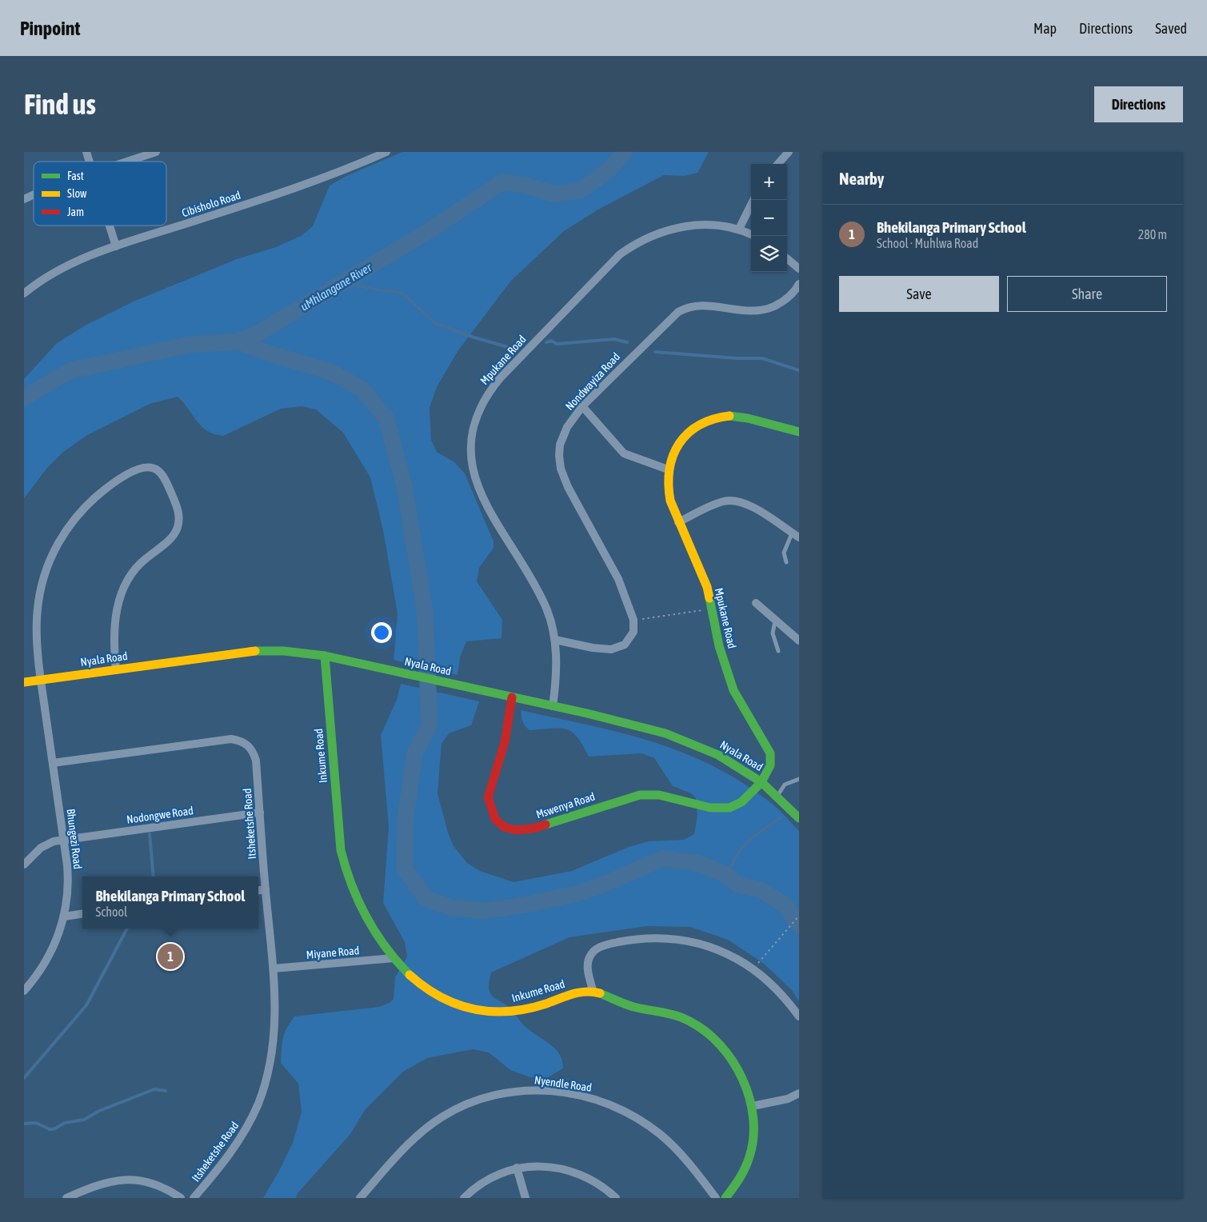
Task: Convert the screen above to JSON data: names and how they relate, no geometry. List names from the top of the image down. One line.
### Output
{"streets":{"street":["Cibisholo Road","Mpukane Road","Nondwayiza Road","Nyala Road","Inkume Road","Mswenya Road","Nodongwe Road","Itsheketshe Road","Bhungezi Road","Miyane Road","Nyendle Road"]},"crossings":[["Mpukane Road","Nyala Road"],["Mpukane Road","Mswenya Road"],["Nyala Road","Inkume Road"],["Nyala Road","Mswenya Road"],["Nyala Road","Bhungezi Road"],["Inkume Road","Miyane Road"],["Nodongwe Road","Itsheketshe Road"],["Nodongwe Road","Bhungezi Road"],["Itsheketshe Road","Bhungezi Road"],["Itsheketshe Road","Miyane Road"]],"water":["uMhlangane River"],"legend":["Fast","Slow","Jam"],"page":{"header":"Pinpoint","nav":["Map","Directions","Saved"],"buttons":["Directions",["Save","Share"]],"title":"Find us","heading":"Nearby","map_buttons":["+","−"],"list":[{"mark":"1","name":"Bhekilanga Primary School","note":"School · Muhlwa Road","value":"280 m"}],"popup":["Bhekilanga Primary School","School"],"pins":"1"}}
